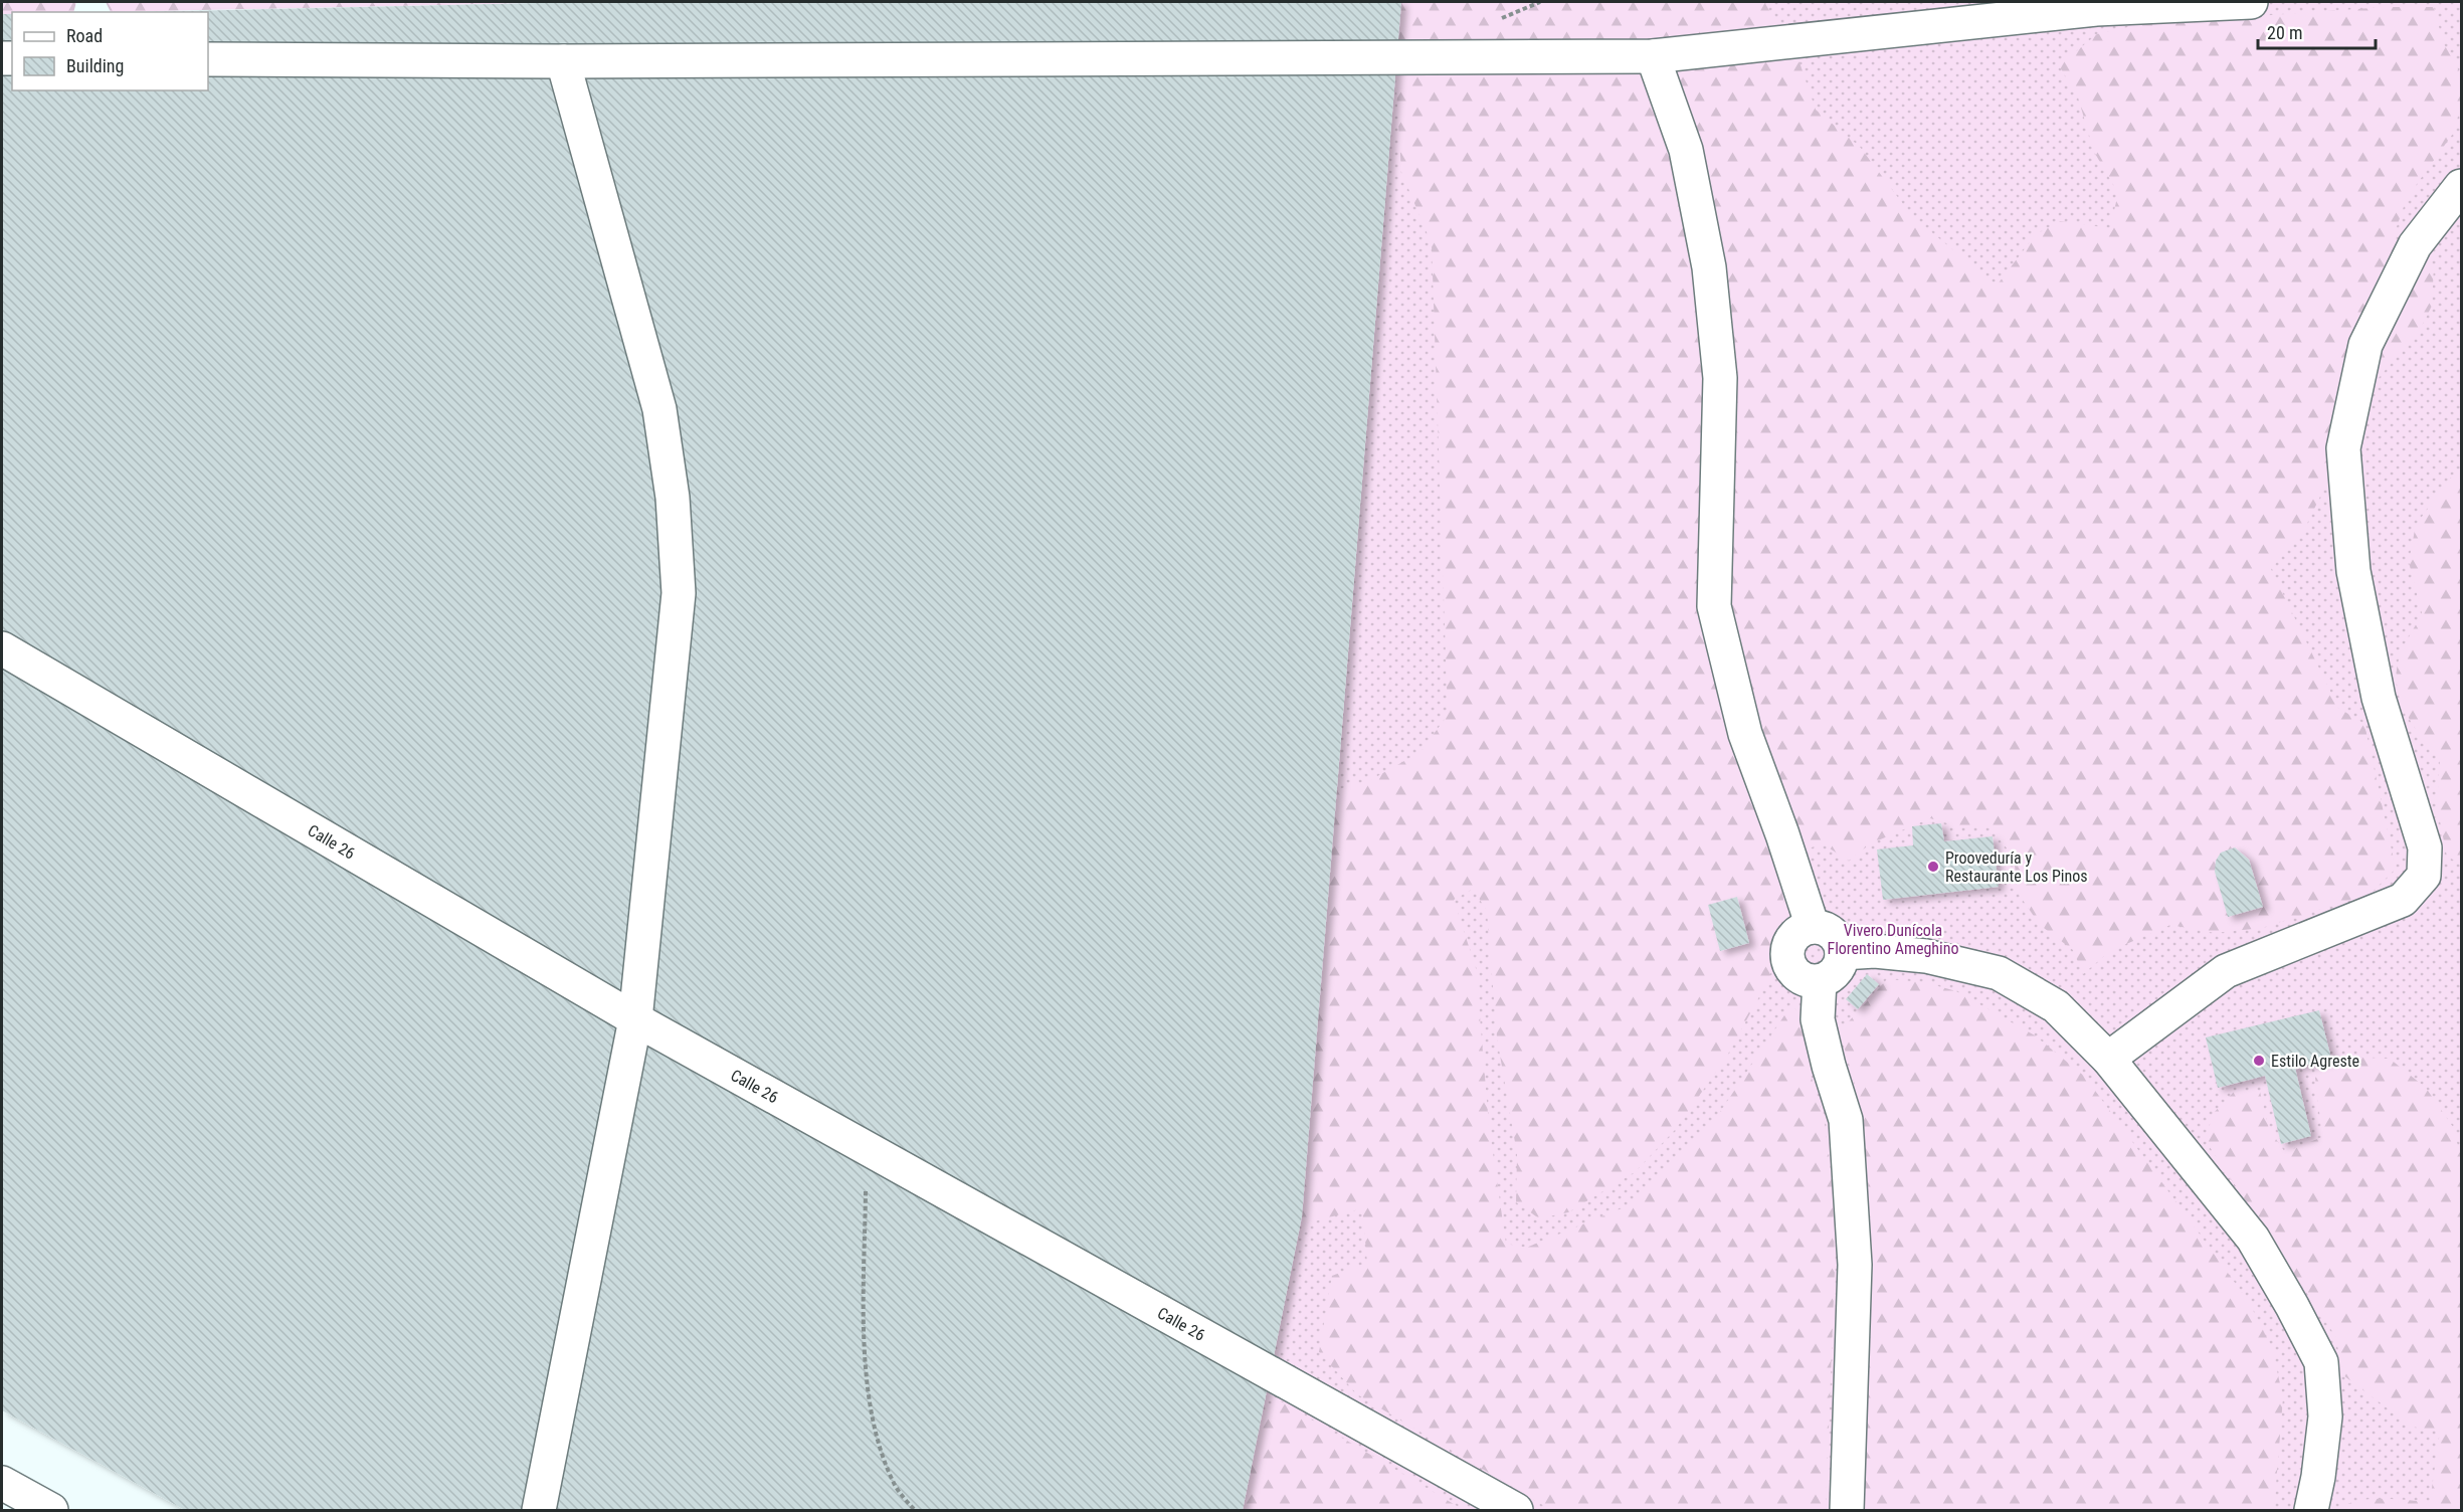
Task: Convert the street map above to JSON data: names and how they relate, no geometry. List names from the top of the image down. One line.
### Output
{"streets":{"street":["Calle 26"]},"parks":["Vivero Dunícola Florentino Ameghino"],"places":["Prooveduría y Restaurante Los Pinos","Estilo Agreste"],"legend":["Road","Building"],"scale_bar":"20 m"}
